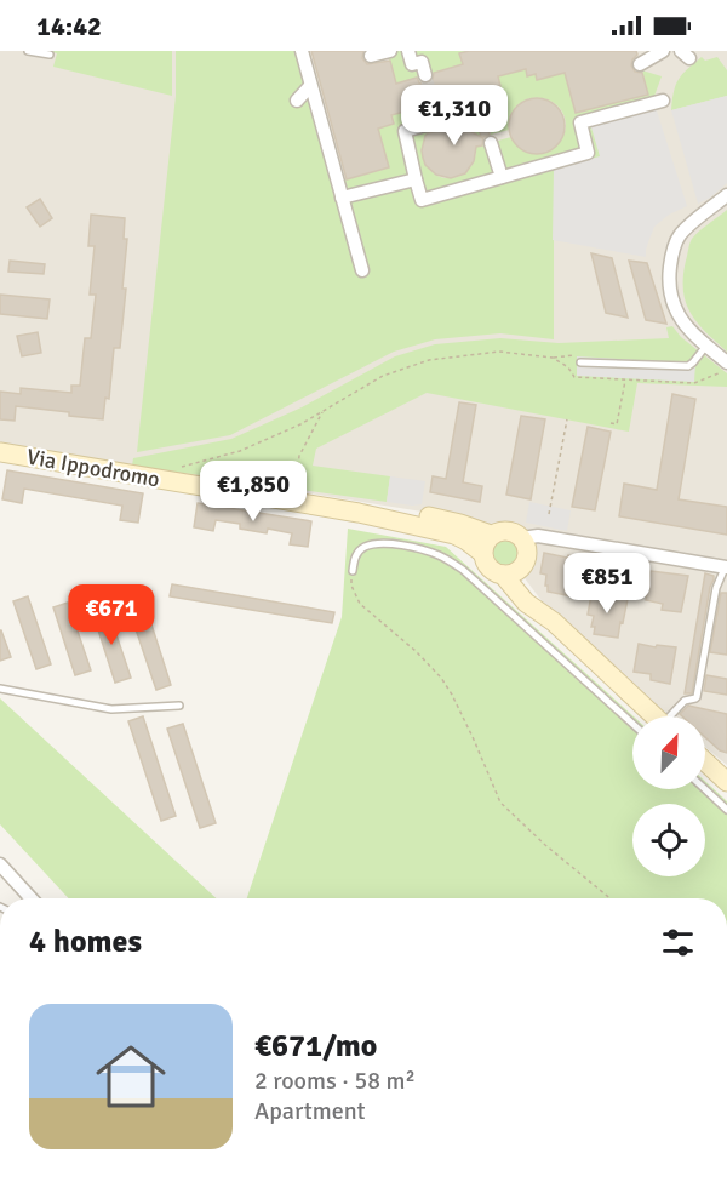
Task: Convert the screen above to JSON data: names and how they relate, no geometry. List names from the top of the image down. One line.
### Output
{"streets":{"street":["Via Ippodromo"]},"north":"top right","page":{"status":"14:42","price":["€1,310","€1,850","€851","€671"],"heading":"4 homes","list":[{"name":"€671/mo","note":"2 rooms · 58 m² · Apartment"}]}}
